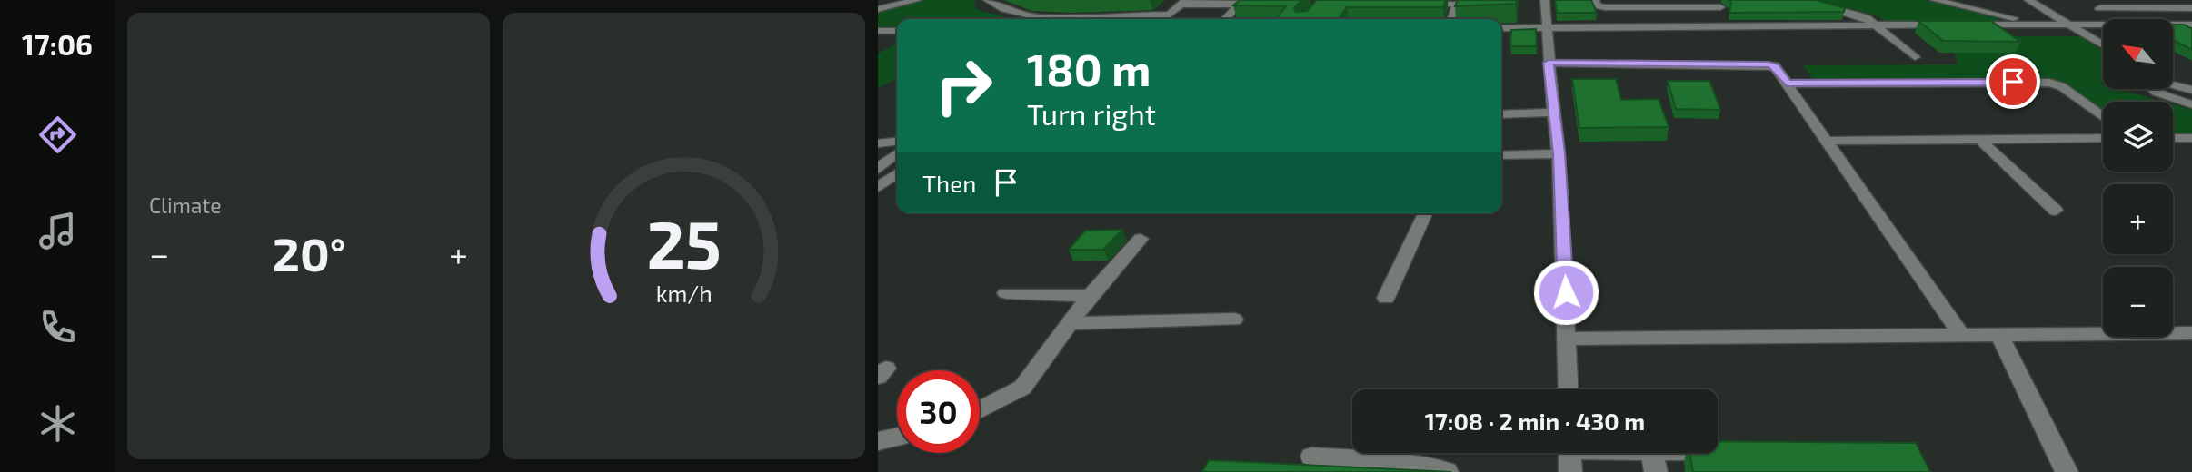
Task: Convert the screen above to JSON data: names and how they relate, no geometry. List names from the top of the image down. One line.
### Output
{"north":"top left","page":{"tabs":"17:06","tile":"Climate","map_buttons":["+","−"],"turn":["180 m","Turn right"],"then":"Then","heat":["−","20°","+"],"limit":"30","trip":"17:08 · 2 min · 430 m","gauge":["25","km/h"]}}
